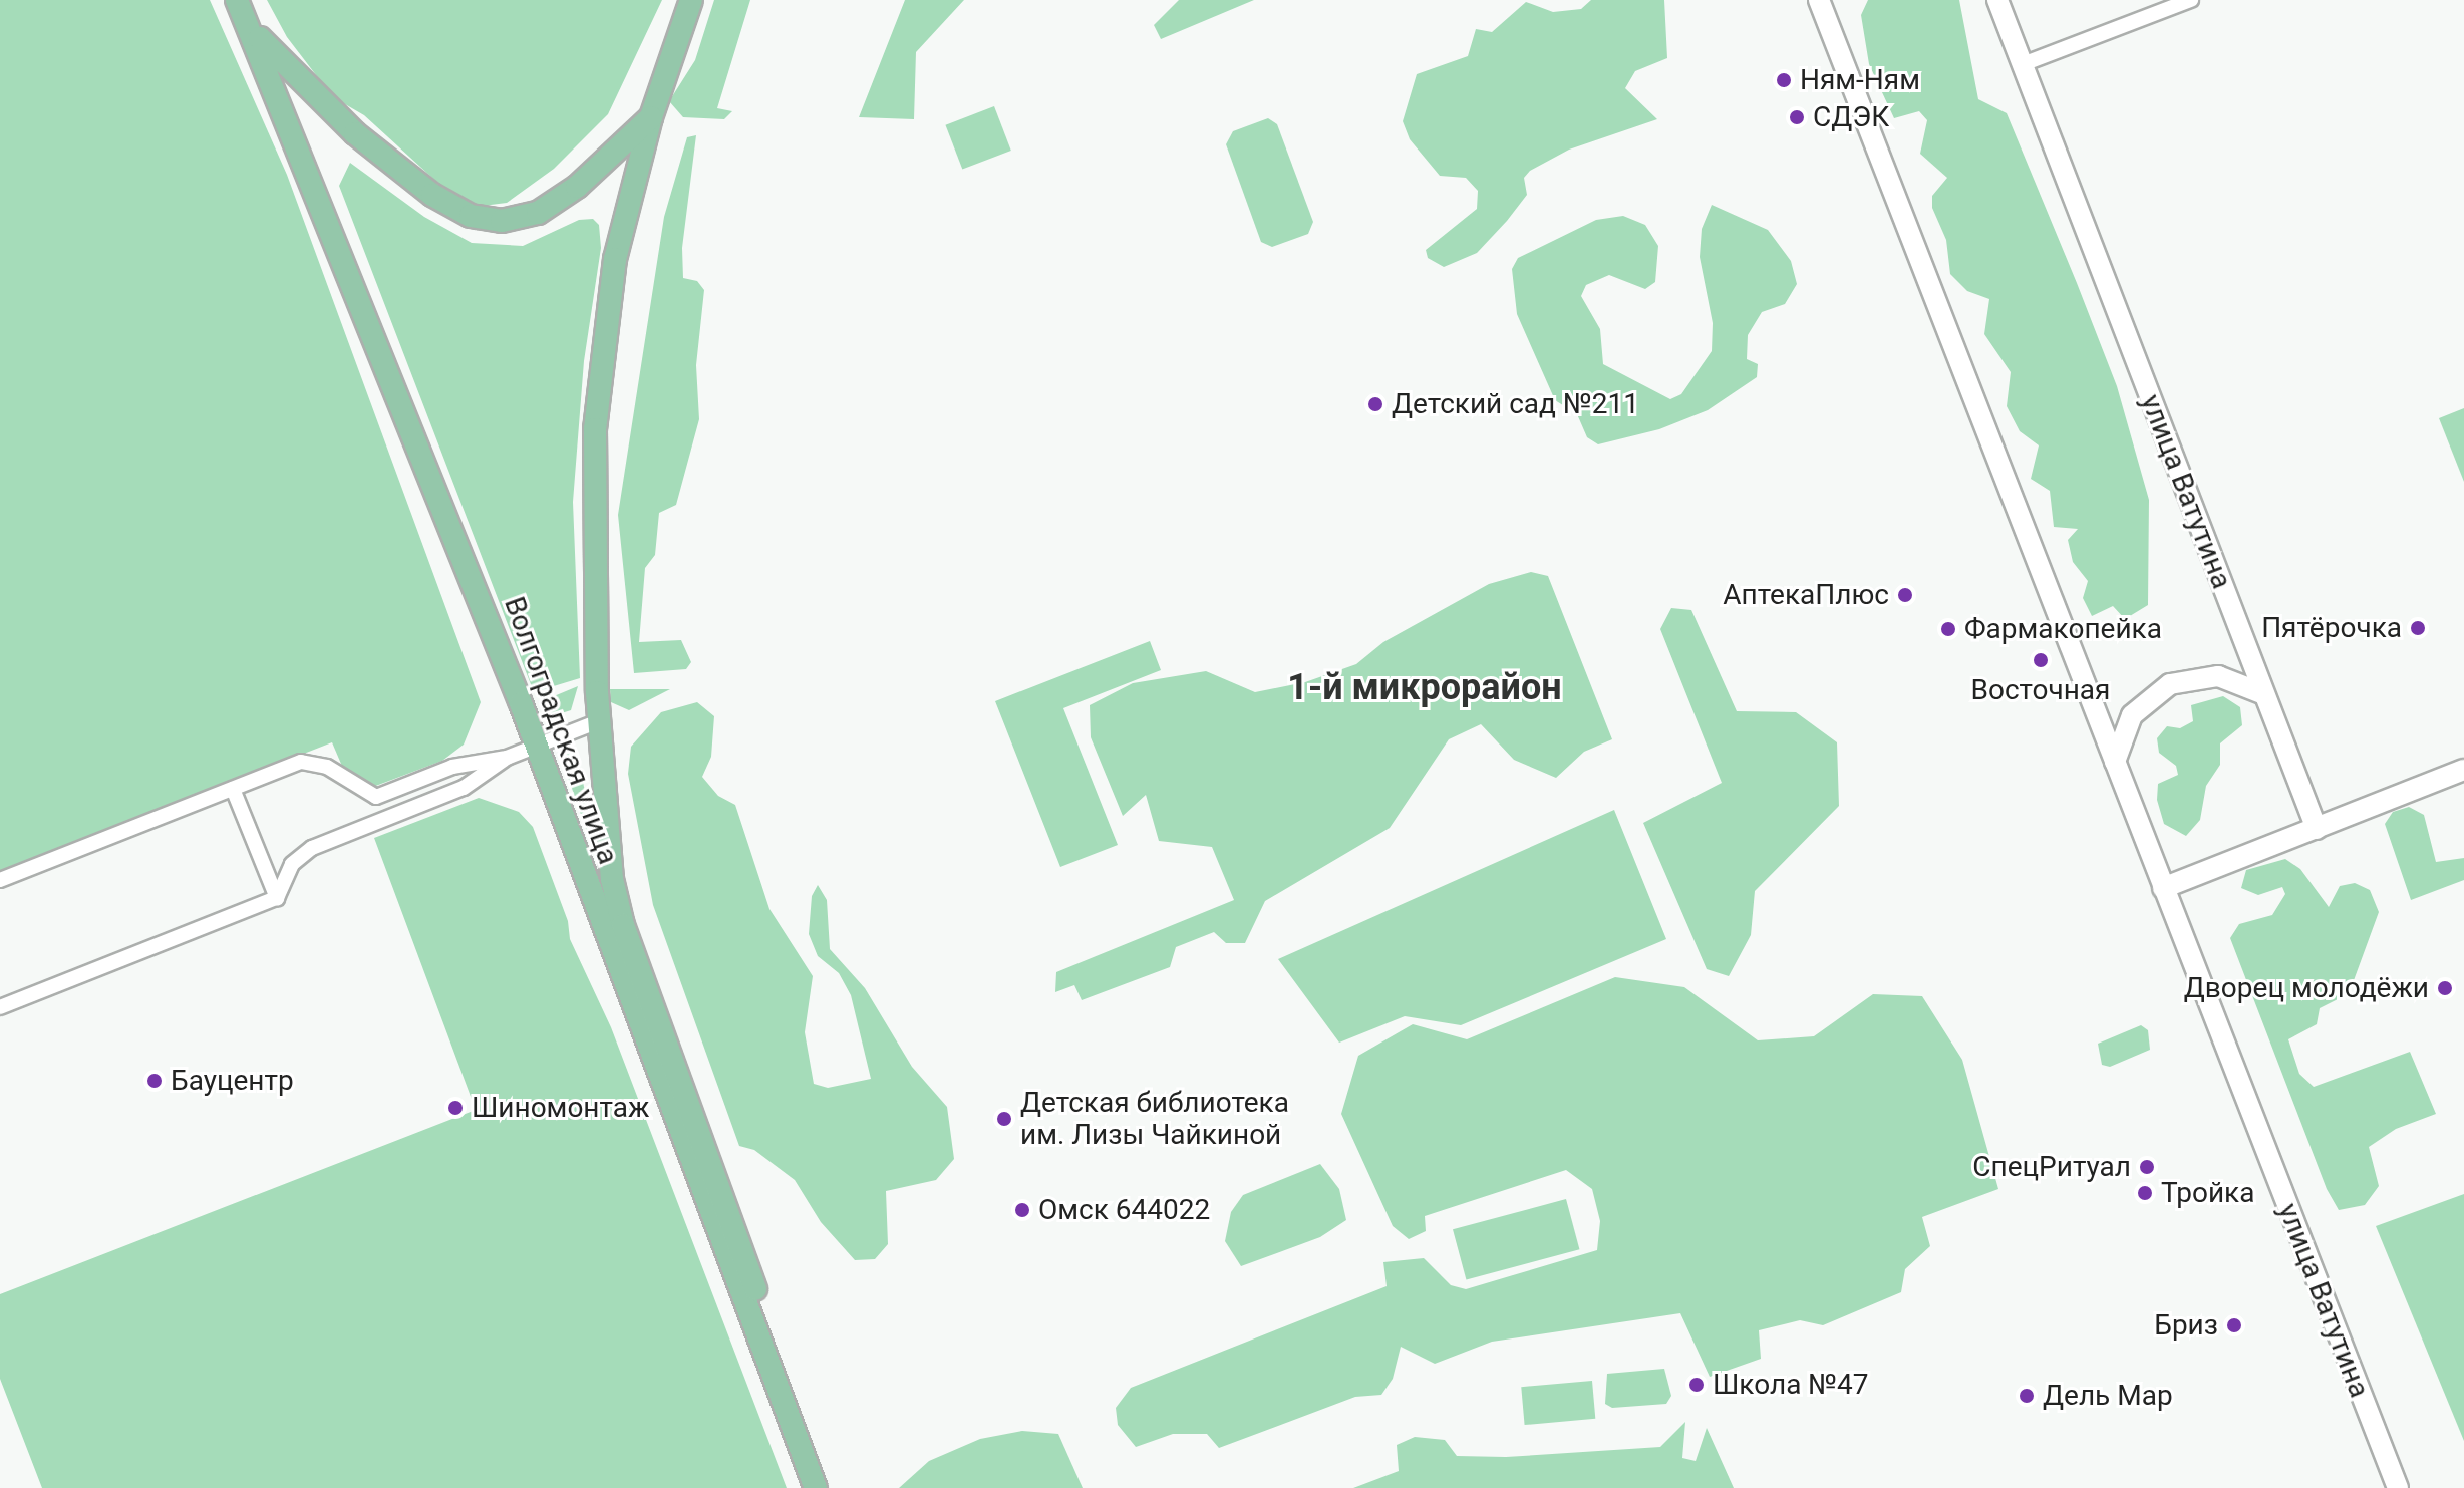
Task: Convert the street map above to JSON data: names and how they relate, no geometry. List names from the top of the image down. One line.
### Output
{"streets":{"main road":["улица Ватутина","Волгоградская улица"]},"districts":["1-й микрорайон"],"places":["Ням-Ням","СДЭК","Детский сад №211","АптекаПлюс","Пятёрочка","Фармакопейка","Восточная","Дворец молодёжи","Бауцентр","Шиномонтаж","Детская библиотека им. Лизы Чайкиной","СпецРитуал","Тройка","Омск 644022","Бриз","Школа №47","Дель Мар"]}
